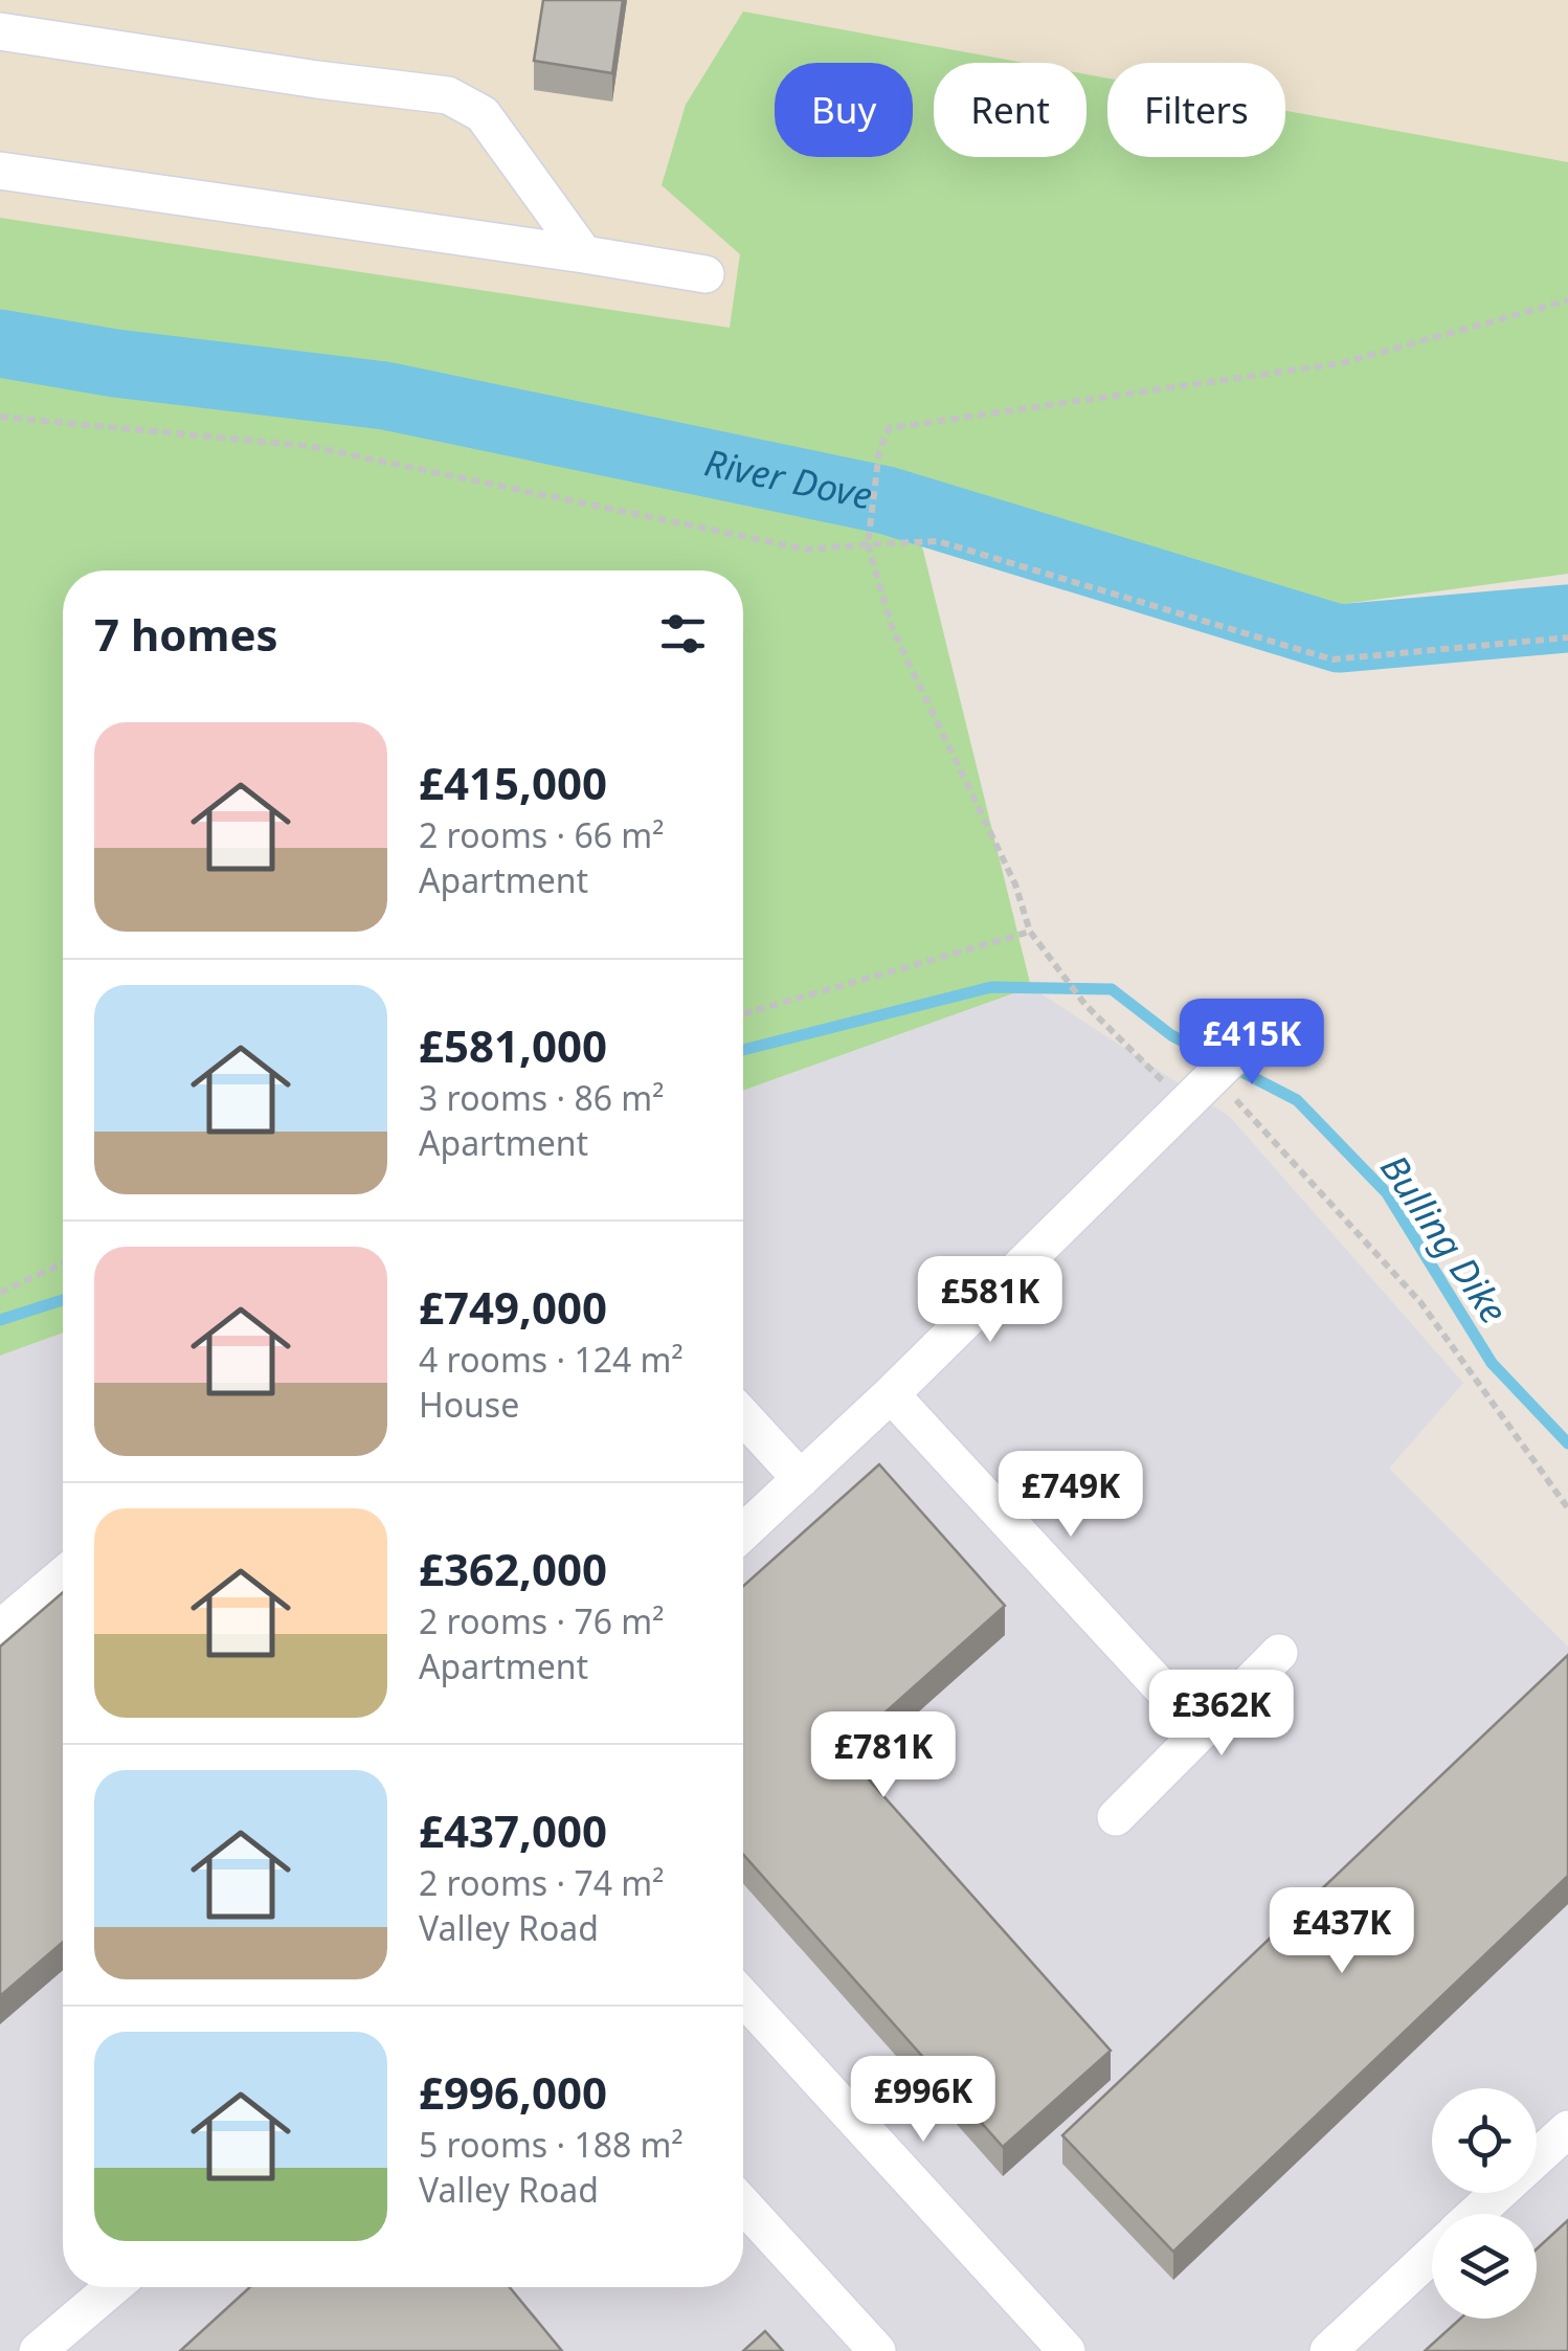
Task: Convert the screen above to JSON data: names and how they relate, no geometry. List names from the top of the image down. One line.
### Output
{"water":["River Dove","Bulling Dike"],"page":{"chip":["Buy","Rent","Filters"],"heading":"7 homes","list":[{"name":"£415,000","note":"2 rooms · 66 m² · Apartment"},{"name":"£581,000","note":"3 rooms · 86 m² · Apartment"},{"name":"£749,000","note":"4 rooms · 124 m² · House"},{"name":"£362,000","note":"2 rooms · 76 m² · Apartment"},{"name":"£437,000","note":"2 rooms · 74 m² · Valley Road"},{"name":"£996,000","note":"5 rooms · 188 m² · Valley Road"}],"price":["£415K","£581K","£749K","£362K","£781K","£437K","£996K"]}}
